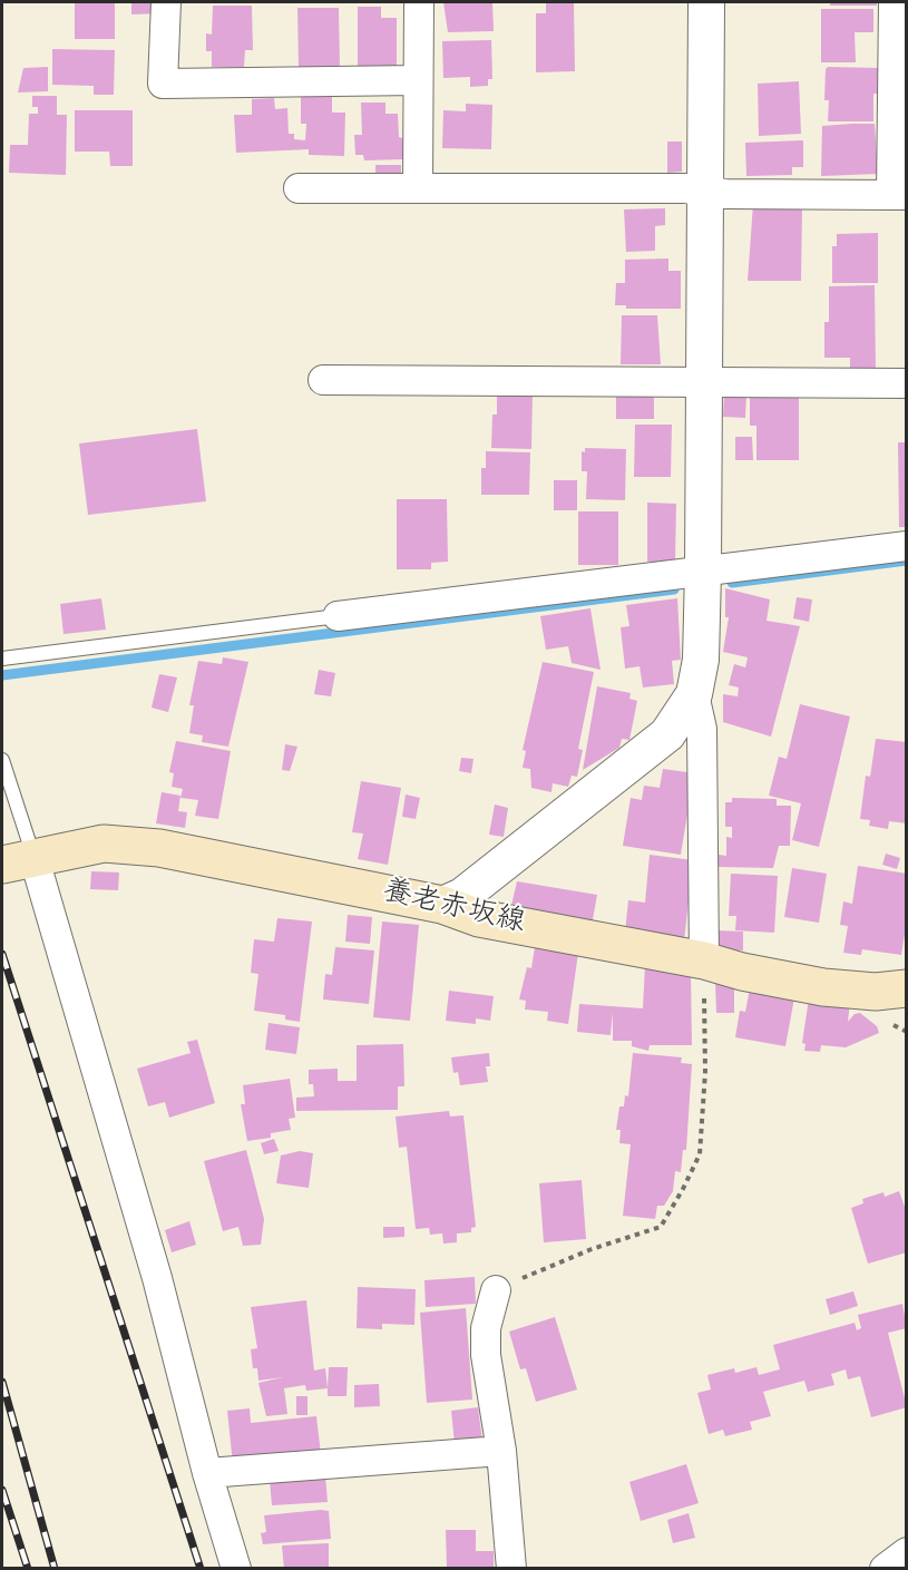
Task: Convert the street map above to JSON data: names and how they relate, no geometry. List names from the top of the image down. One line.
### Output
{"streets":{"main road":["養老赤坂線"]}}
